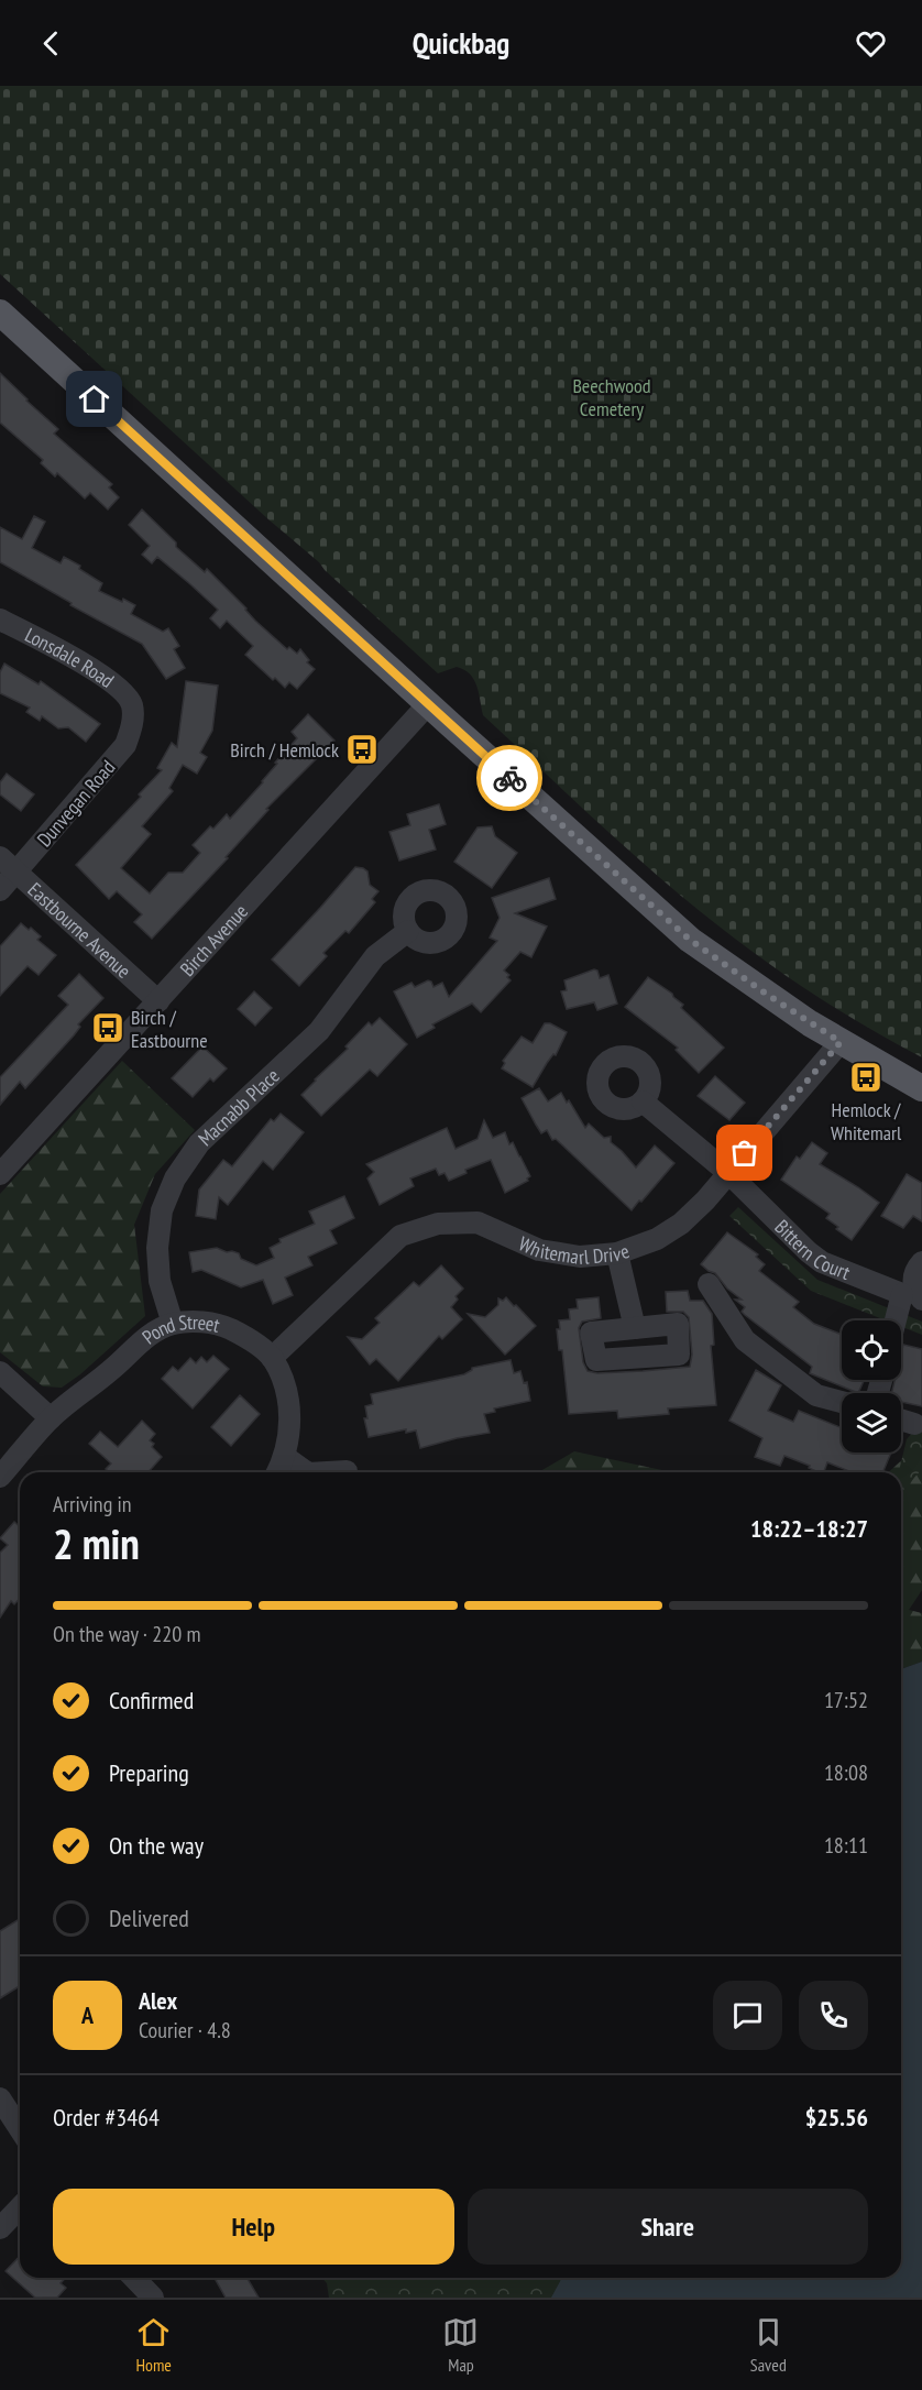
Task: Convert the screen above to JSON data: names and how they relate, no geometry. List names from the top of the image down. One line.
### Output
{"streets":{"street":["Lonsdale Road","Dunvegan Road","Eastbourne Avenue","Birch Avenue","Macnabb Place","Whitemarl Drive","Bittern Court","Pond Street"]},"crossings":[["Lonsdale Road","Dunvegan Road"],["Dunvegan Road","Eastbourne Avenue"],["Eastbourne Avenue","Birch Avenue"],["Macnabb Place","Pond Street"],["Whitemarl Drive","Bittern Court"],["Whitemarl Drive","Pond Street"]],"parks":["Beechwood Cemetery"],"places":{"bus stop":["Birch / Hemlock","Birch / Eastbourne","Hemlock / Whitemarl"]},"page":{"header":"Quickbag","heading":["2 min","Arriving in","18:22–18:27"],"panel":["Alex","Courier · 4.8","Order #3464","$25.56"],"bar":"On the way · 220 m","list":[["Confirmed","17:52"],["Preparing","18:08"],["On the way","18:11"],"Delivered"],"round":"A","buttons":["Help","Share"],"tabs":["Home","Map","Saved"]}}
